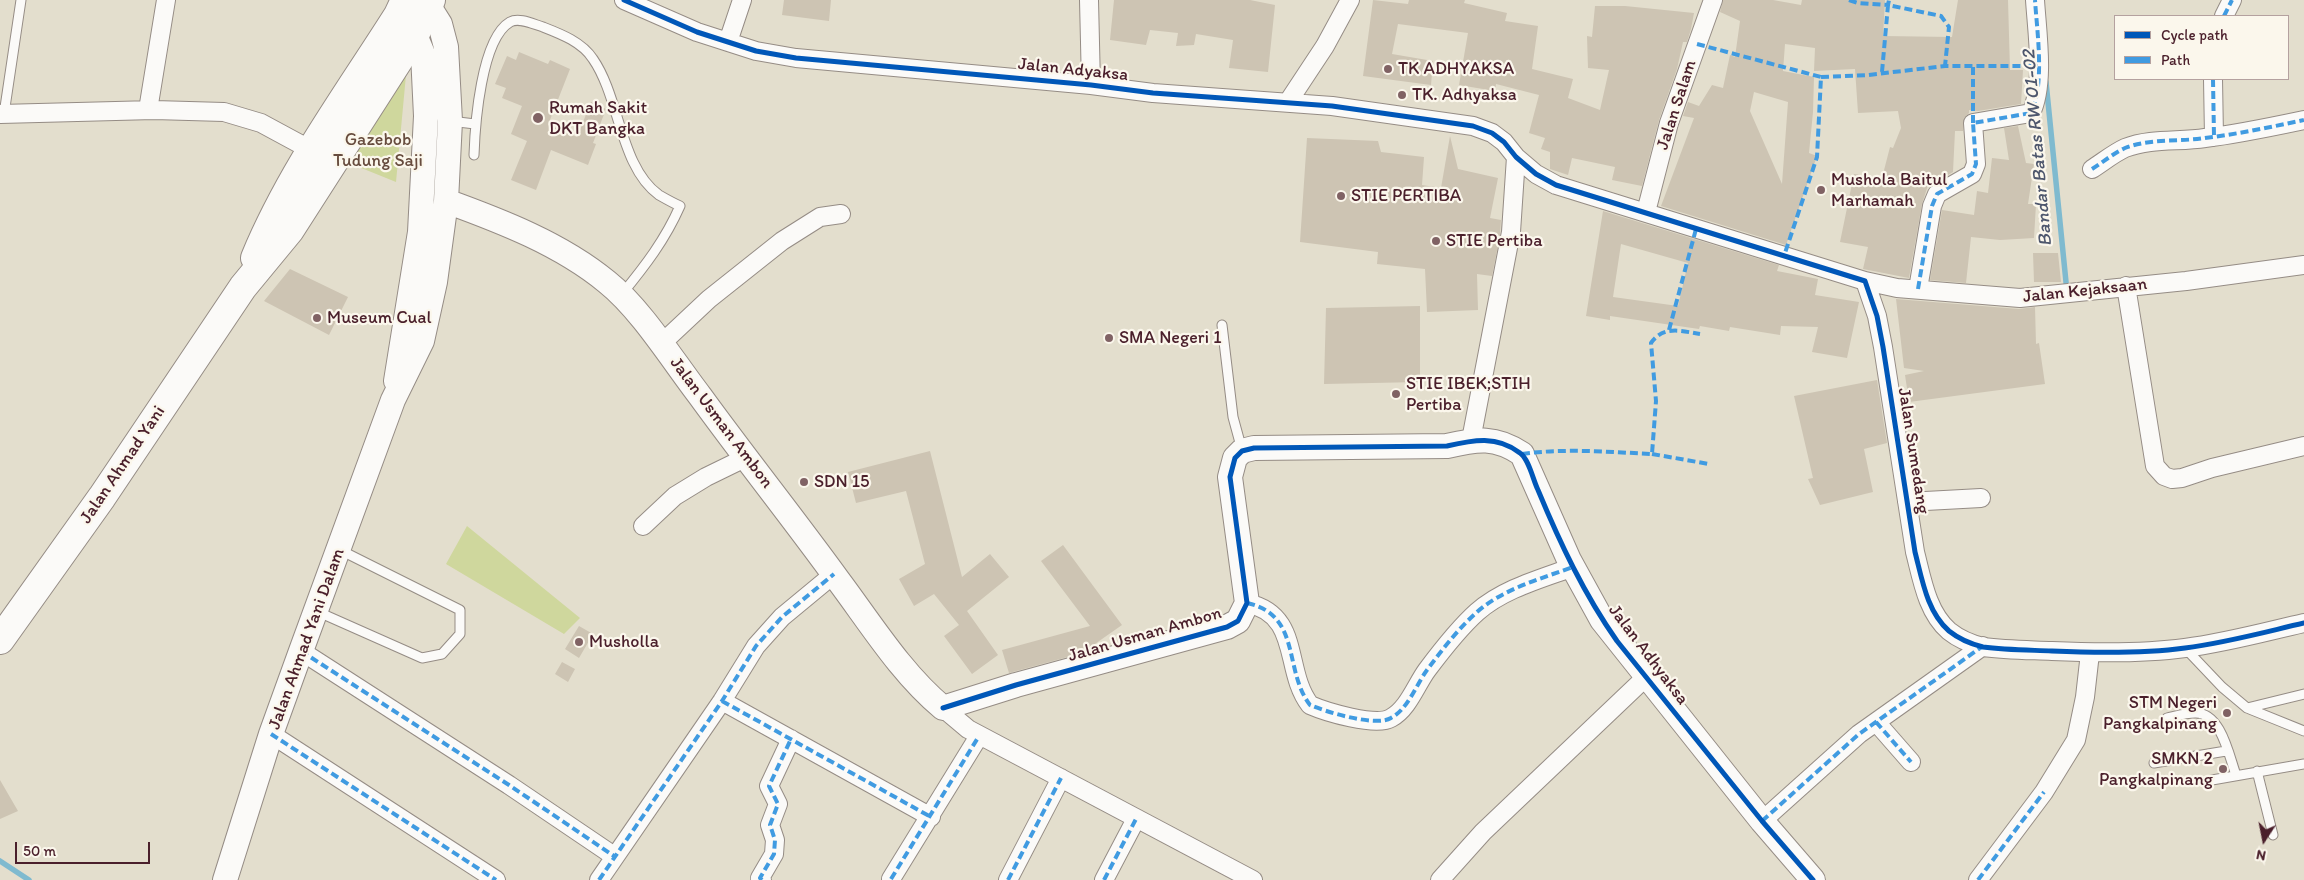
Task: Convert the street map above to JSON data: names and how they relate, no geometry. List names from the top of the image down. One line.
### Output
{"streets":{"main road":["Jalan Ahmad Yani"],"street":["Jalan Adyaksa","Jalan Salam","Jalan Kejaksaan","Jalan Usman Ambon","Jalan Sumedang","Jalan Ahmad Yani Dalam","Jalan Adhyaksa"]},"crossings":[["Jalan Kejaksaan","Jalan Sumedang"],["Jalan Usman Ambon","Jalan Ahmad Yani Dalam"],["Jalan Ahmad Yani","Jalan Ahmad Yani Dalam"]],"water":["Bandar Batas RW 01-02"],"parks":["Gazebob Tudung Saji"],"places":["TK ADHYAKSA","TK. Adhyaksa","Rumah Sakit DKT Bangka","Mushola Baitul Marhamah","STIE PERTIBA","STIE Pertiba","Museum Cual","SMA Negeri 1","STIE IBEK;STIH Pertiba","SDN 15","Musholla","STM Negeri Pangkalpinang","SMKN 2 Pangkalpinang"],"legend":["Cycle path","Path"],"scale_bar":"50 m","north":"bottom"}
